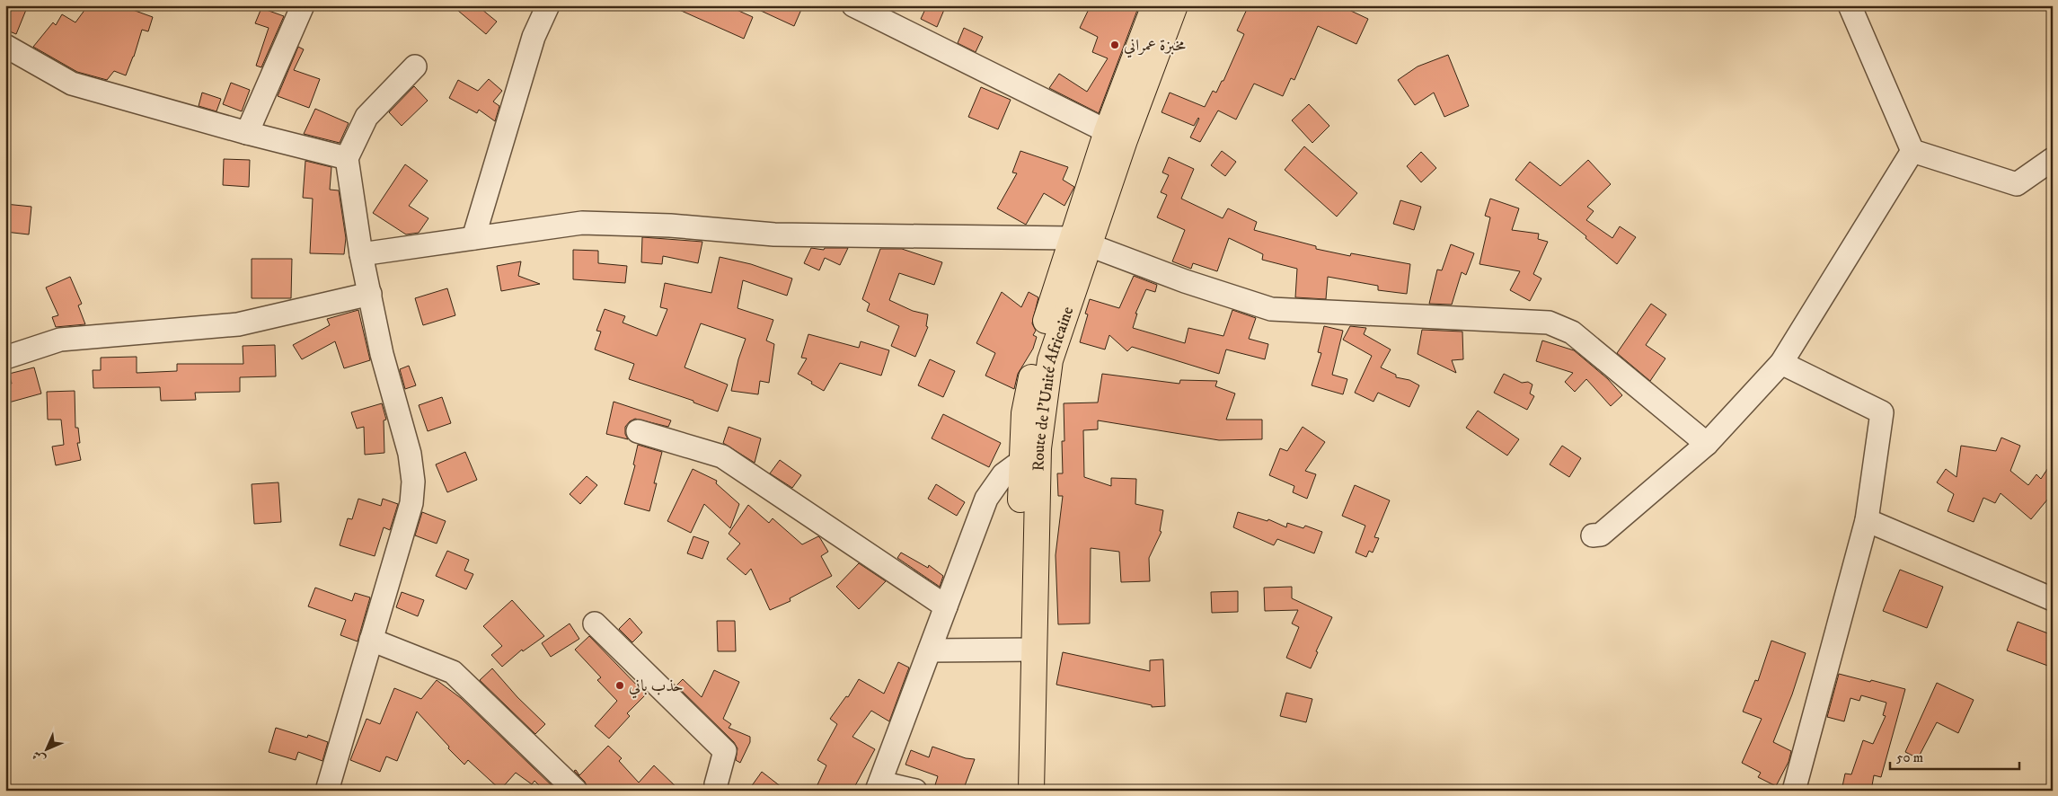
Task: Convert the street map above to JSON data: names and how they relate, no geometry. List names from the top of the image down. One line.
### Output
{"streets":{"main road":["Route de l'Unité Africaine"]},"places":["مخبزة عمراني","حذب باني"],"scale_bar":"50 m","north":"bottom left"}
